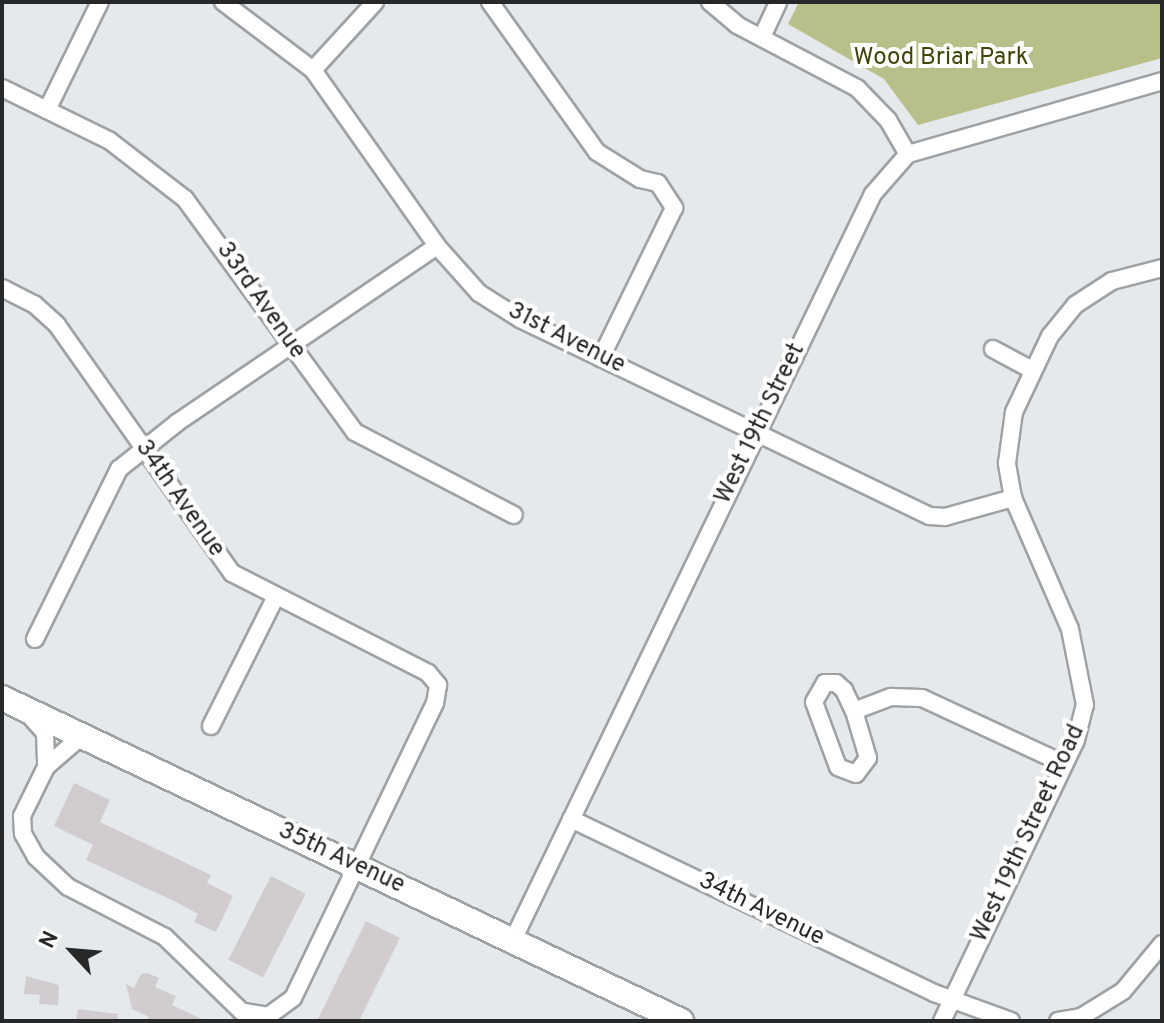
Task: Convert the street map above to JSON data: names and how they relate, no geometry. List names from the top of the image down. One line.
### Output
{"streets":{"main road":["35th Avenue"],"street":["33rd Avenue","31st Avenue","West 19th Street","34th Avenue","West 19th Street Road"]},"crossings":[["31st Avenue","West 19th Street"],["31st Avenue","West 19th Street Road"],["West 19th Street","34th Avenue"],["West 19th Street","35th Avenue"],["34th Avenue","West 19th Street Road"],["34th Avenue","35th Avenue"]],"parks":["Wood Briar Park"],"north":"top left"}
